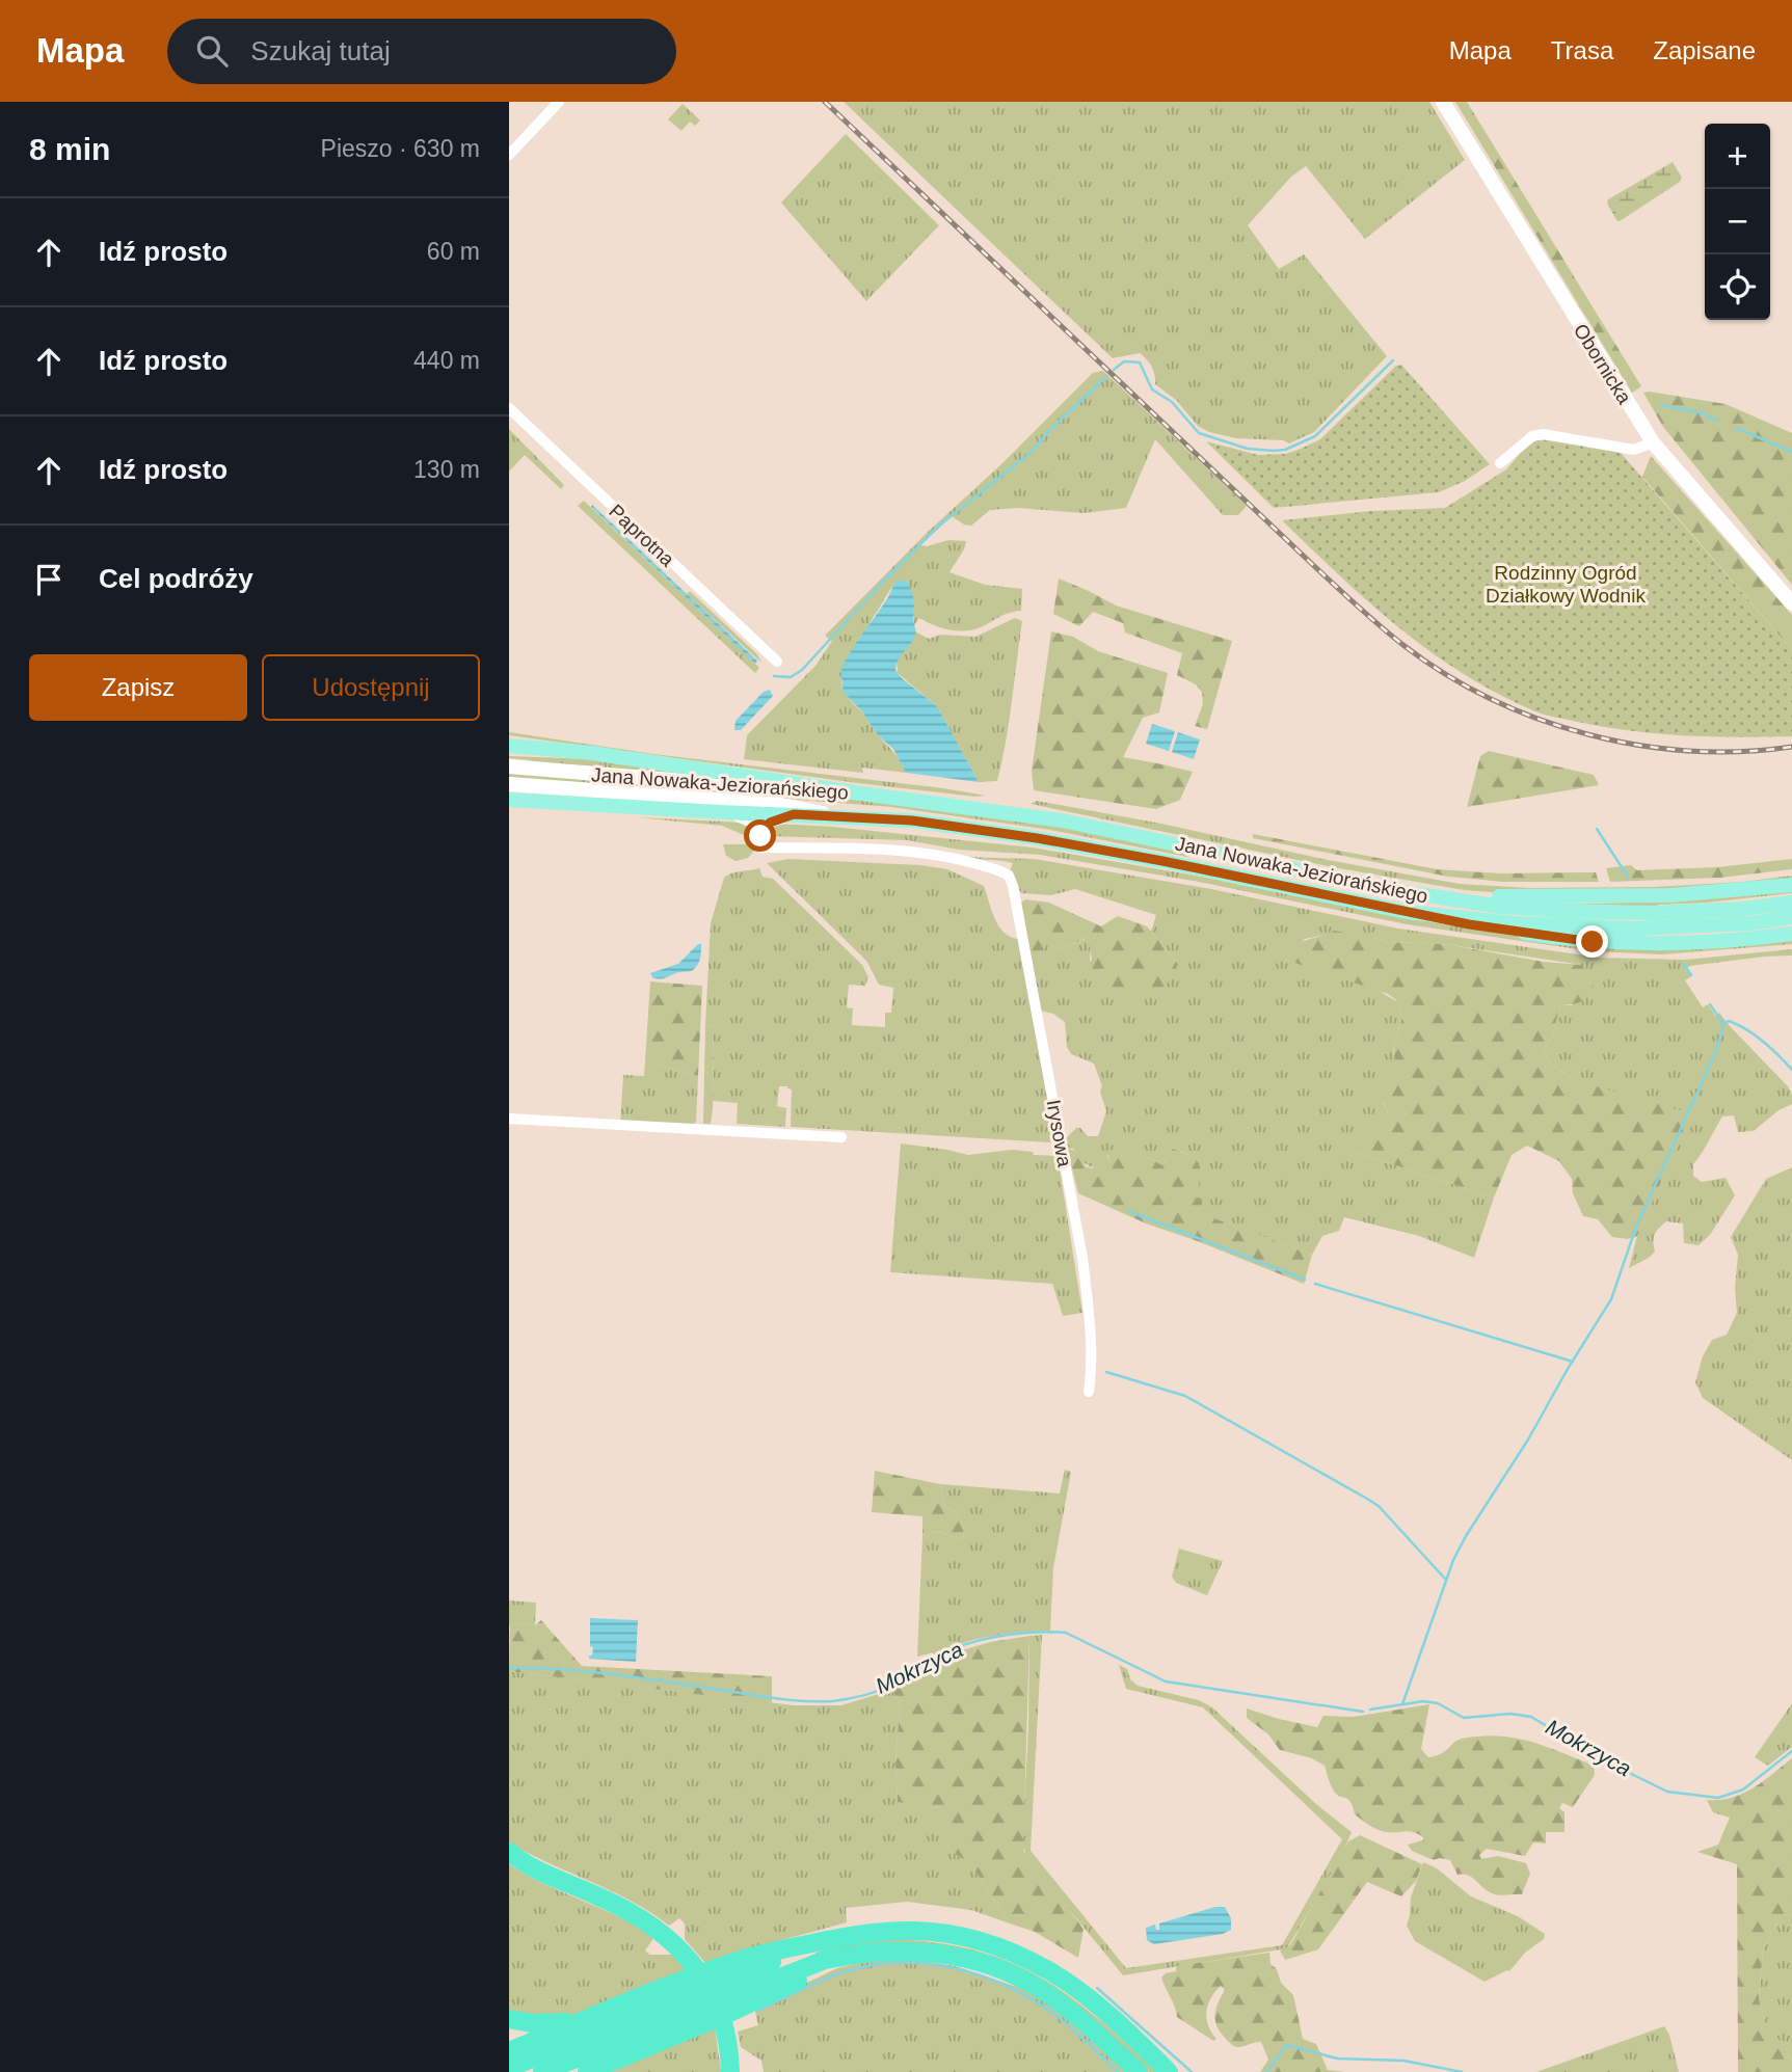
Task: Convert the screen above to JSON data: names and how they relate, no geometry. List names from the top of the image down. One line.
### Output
{"streets":{"main road":["Jana Nowaka-Jeziorańskiego"],"street":["Obornicka","Paprotna","Irysowa"]},"water":["Mokrzyca"],"parks":["Rodzinny Ogród Działkowy Wodnik"],"page":{"header":"Mapa","search":"Szukaj tutaj","nav":["Mapa","Trasa","Zapisane"],"heading":["8 min","Pieszo · 630 m"],"map_buttons":["+","−"],"list":[["Idź prosto","60 m"],["Idź prosto","440 m"],["Idź prosto","130 m"],"Cel podróży"],"buttons":["Zapisz","Udostępnij"]}}
